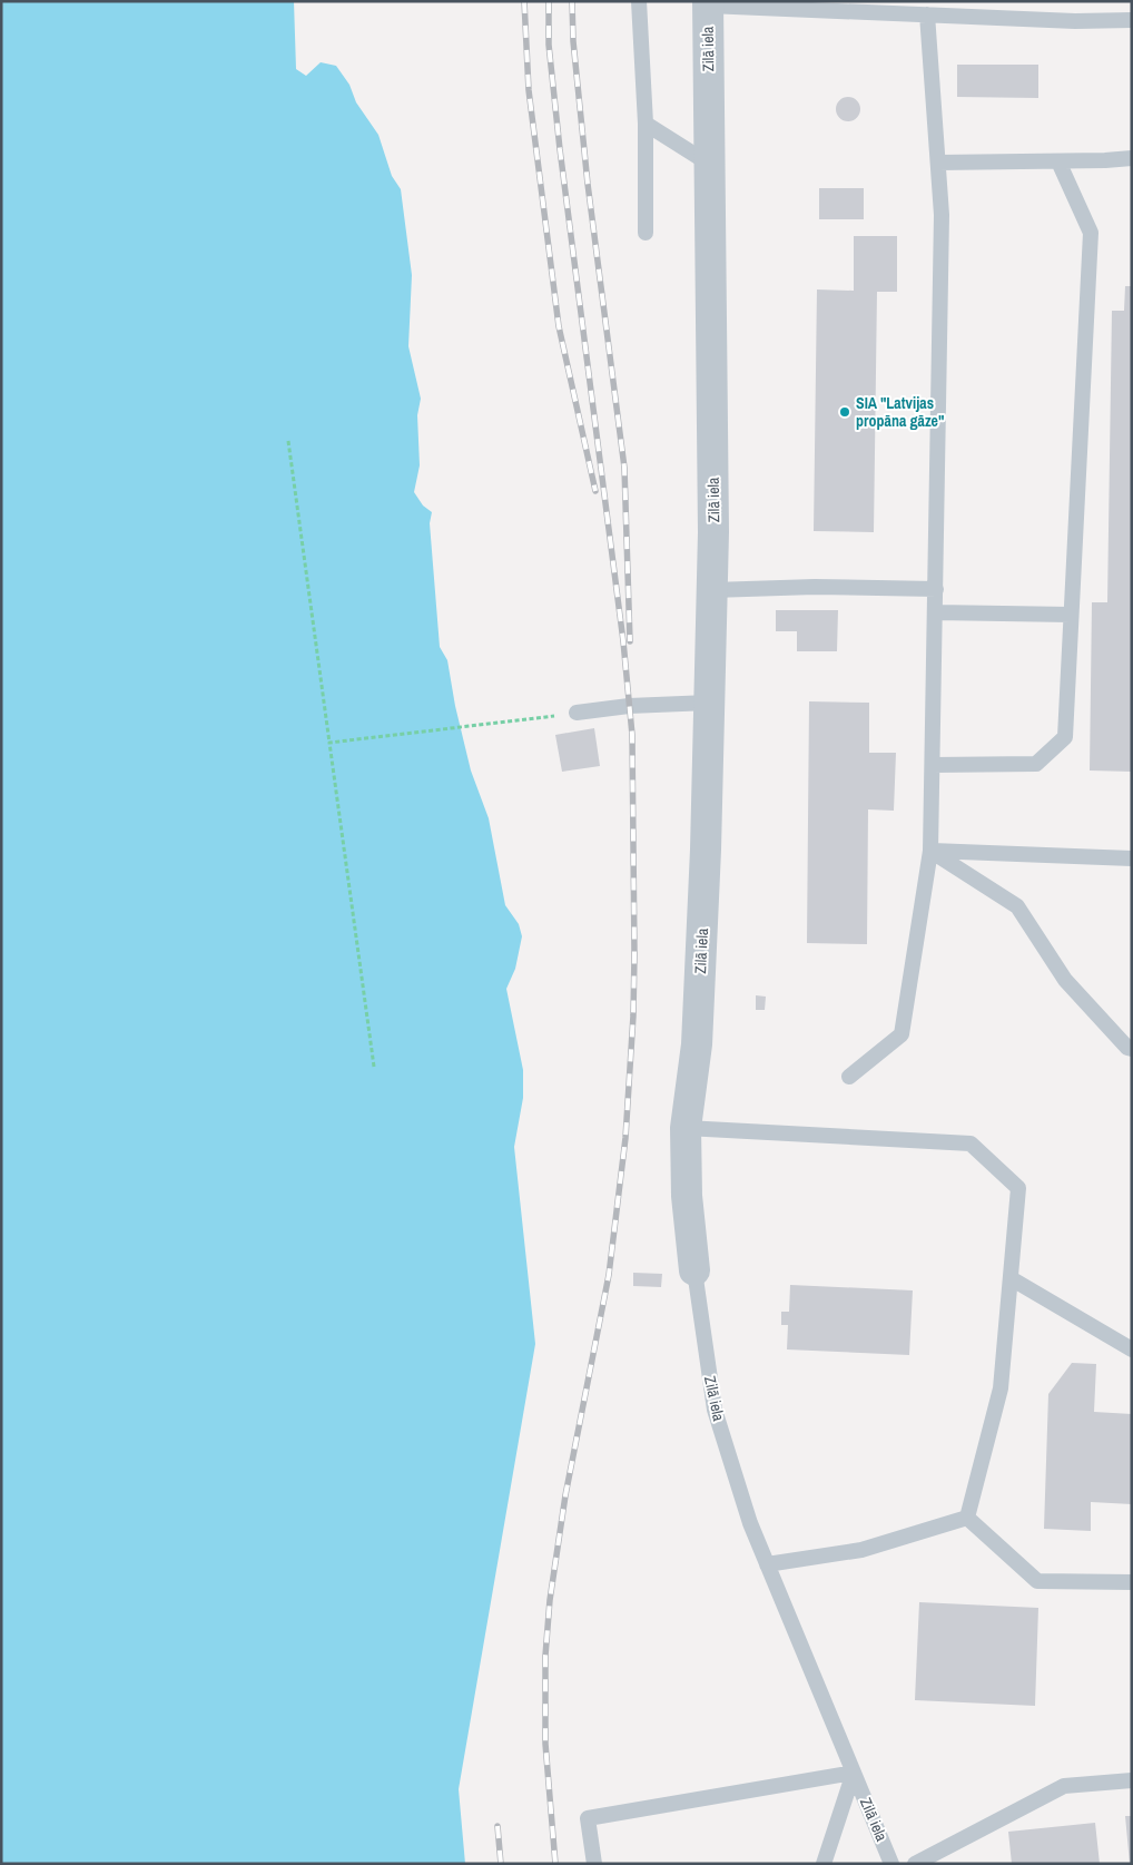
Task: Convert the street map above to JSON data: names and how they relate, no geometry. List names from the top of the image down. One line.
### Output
{"streets":{"street":["Zilā iela"]},"places":["SIA \"Latvijas propāna gāze\""]}
